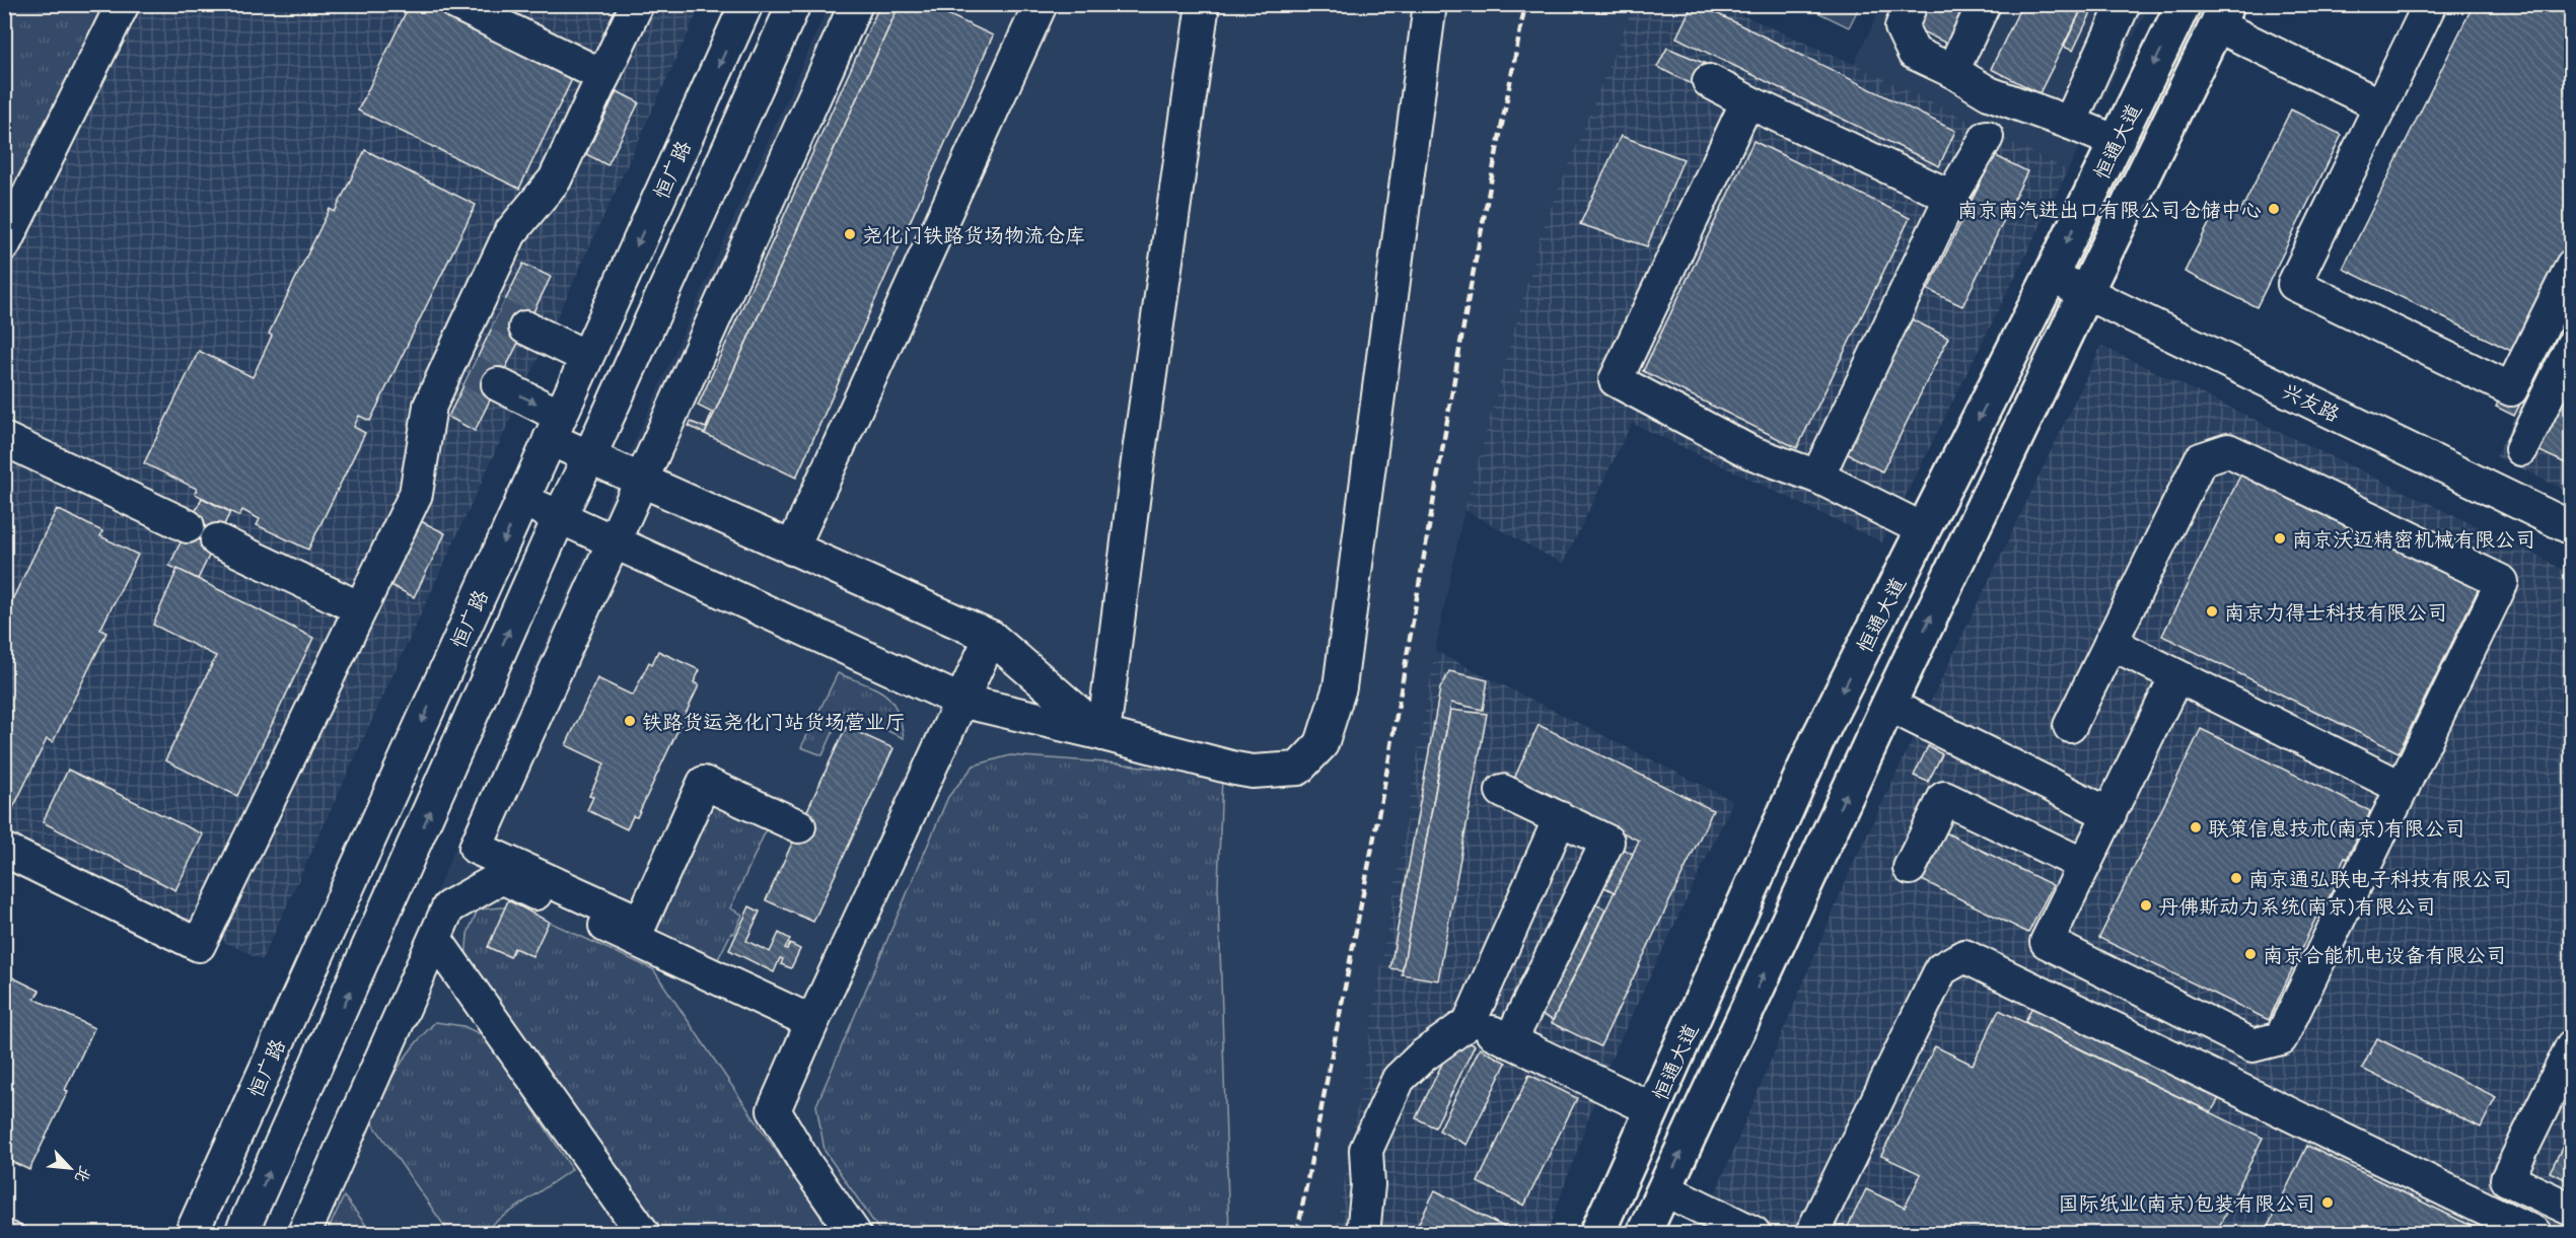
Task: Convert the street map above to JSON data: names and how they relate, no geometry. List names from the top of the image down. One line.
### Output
{"streets":{"main road":["恒通大道"],"street":["恒广路","兴友路"]},"crossings":[["恒通大道","兴友路"]],"places":["南京南汽进出口有限公司仓储中心","尧化门铁路货场物流仓库","南京沃迈精密机械有限公司","南京力得士科技有限公司","铁路货运尧化门站货场营业厅","联策信息技术(南京)有限公司","南京通弘联电子科技有限公司","丹佛斯动力系统(南京)有限公司","南京合能机电设备有限公司","国际纸业(南京)包装有限公司"],"north":"bottom right"}
